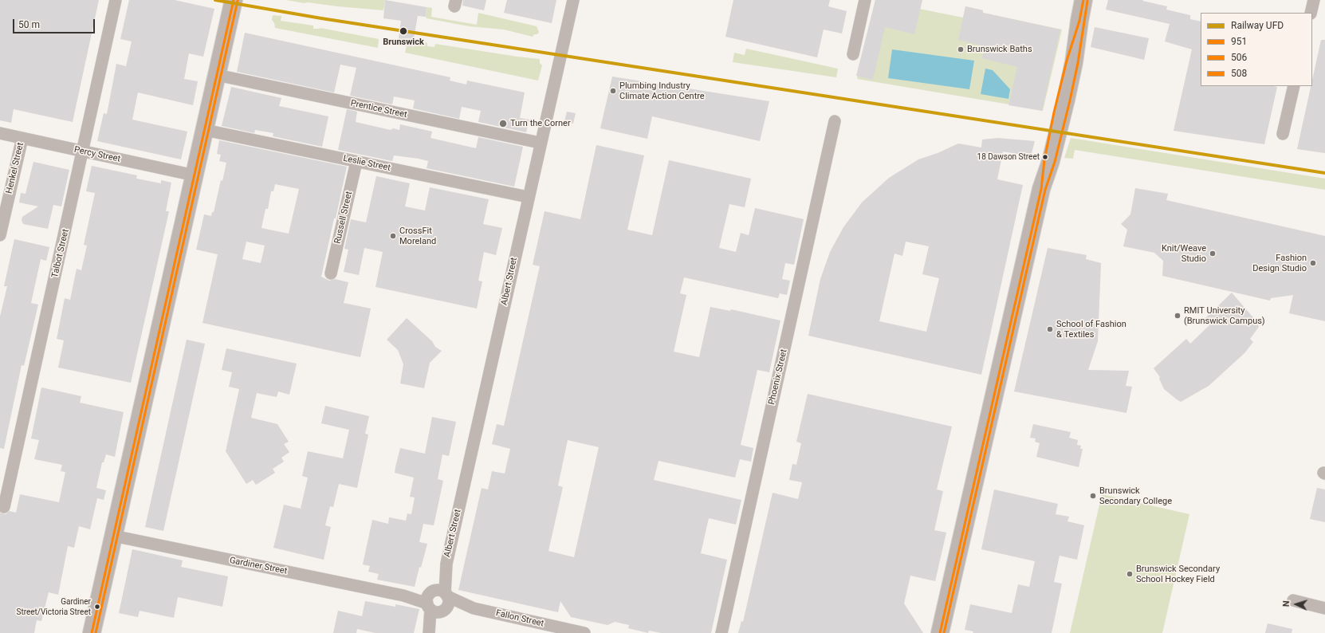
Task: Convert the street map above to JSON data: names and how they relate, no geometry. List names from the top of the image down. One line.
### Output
{"streets":{"street":["Prentice Street","Percy Street","Leslie Street","Henkel Street","Russell Street","Talbot Street","Albert Street","Phoenix Street","Gardiner Street","Fallon Street"]},"crossings":[["Prentice Street","Albert Street"],["Percy Street","Henkel Street"],["Percy Street","Talbot Street"],["Leslie Street","Russell Street"],["Leslie Street","Albert Street"],["Albert Street","Gardiner Street"],["Albert Street","Fallon Street"],["Gardiner Street","Fallon Street"]],"places":["Brunswick","Brunswick Baths","Plumbing Industry Climate Action Centre","Turn the Corner","18 Dawson Street","CrossFit Moreland","Knit/Weave Studio","Fashion Design Studio","RMIT University (Brunswick Campus)","School of Fashion & Textiles","Brunswick Secondary College","Brunswick Secondary School Hockey Field","Gardiner Street/Victoria Street"],"lines":["rail line UFD","transit line 951","transit line 506","transit line 508"],"legend":["Railway UFD","951","506","508"],"scale_bar":"50 m","north":"left"}
